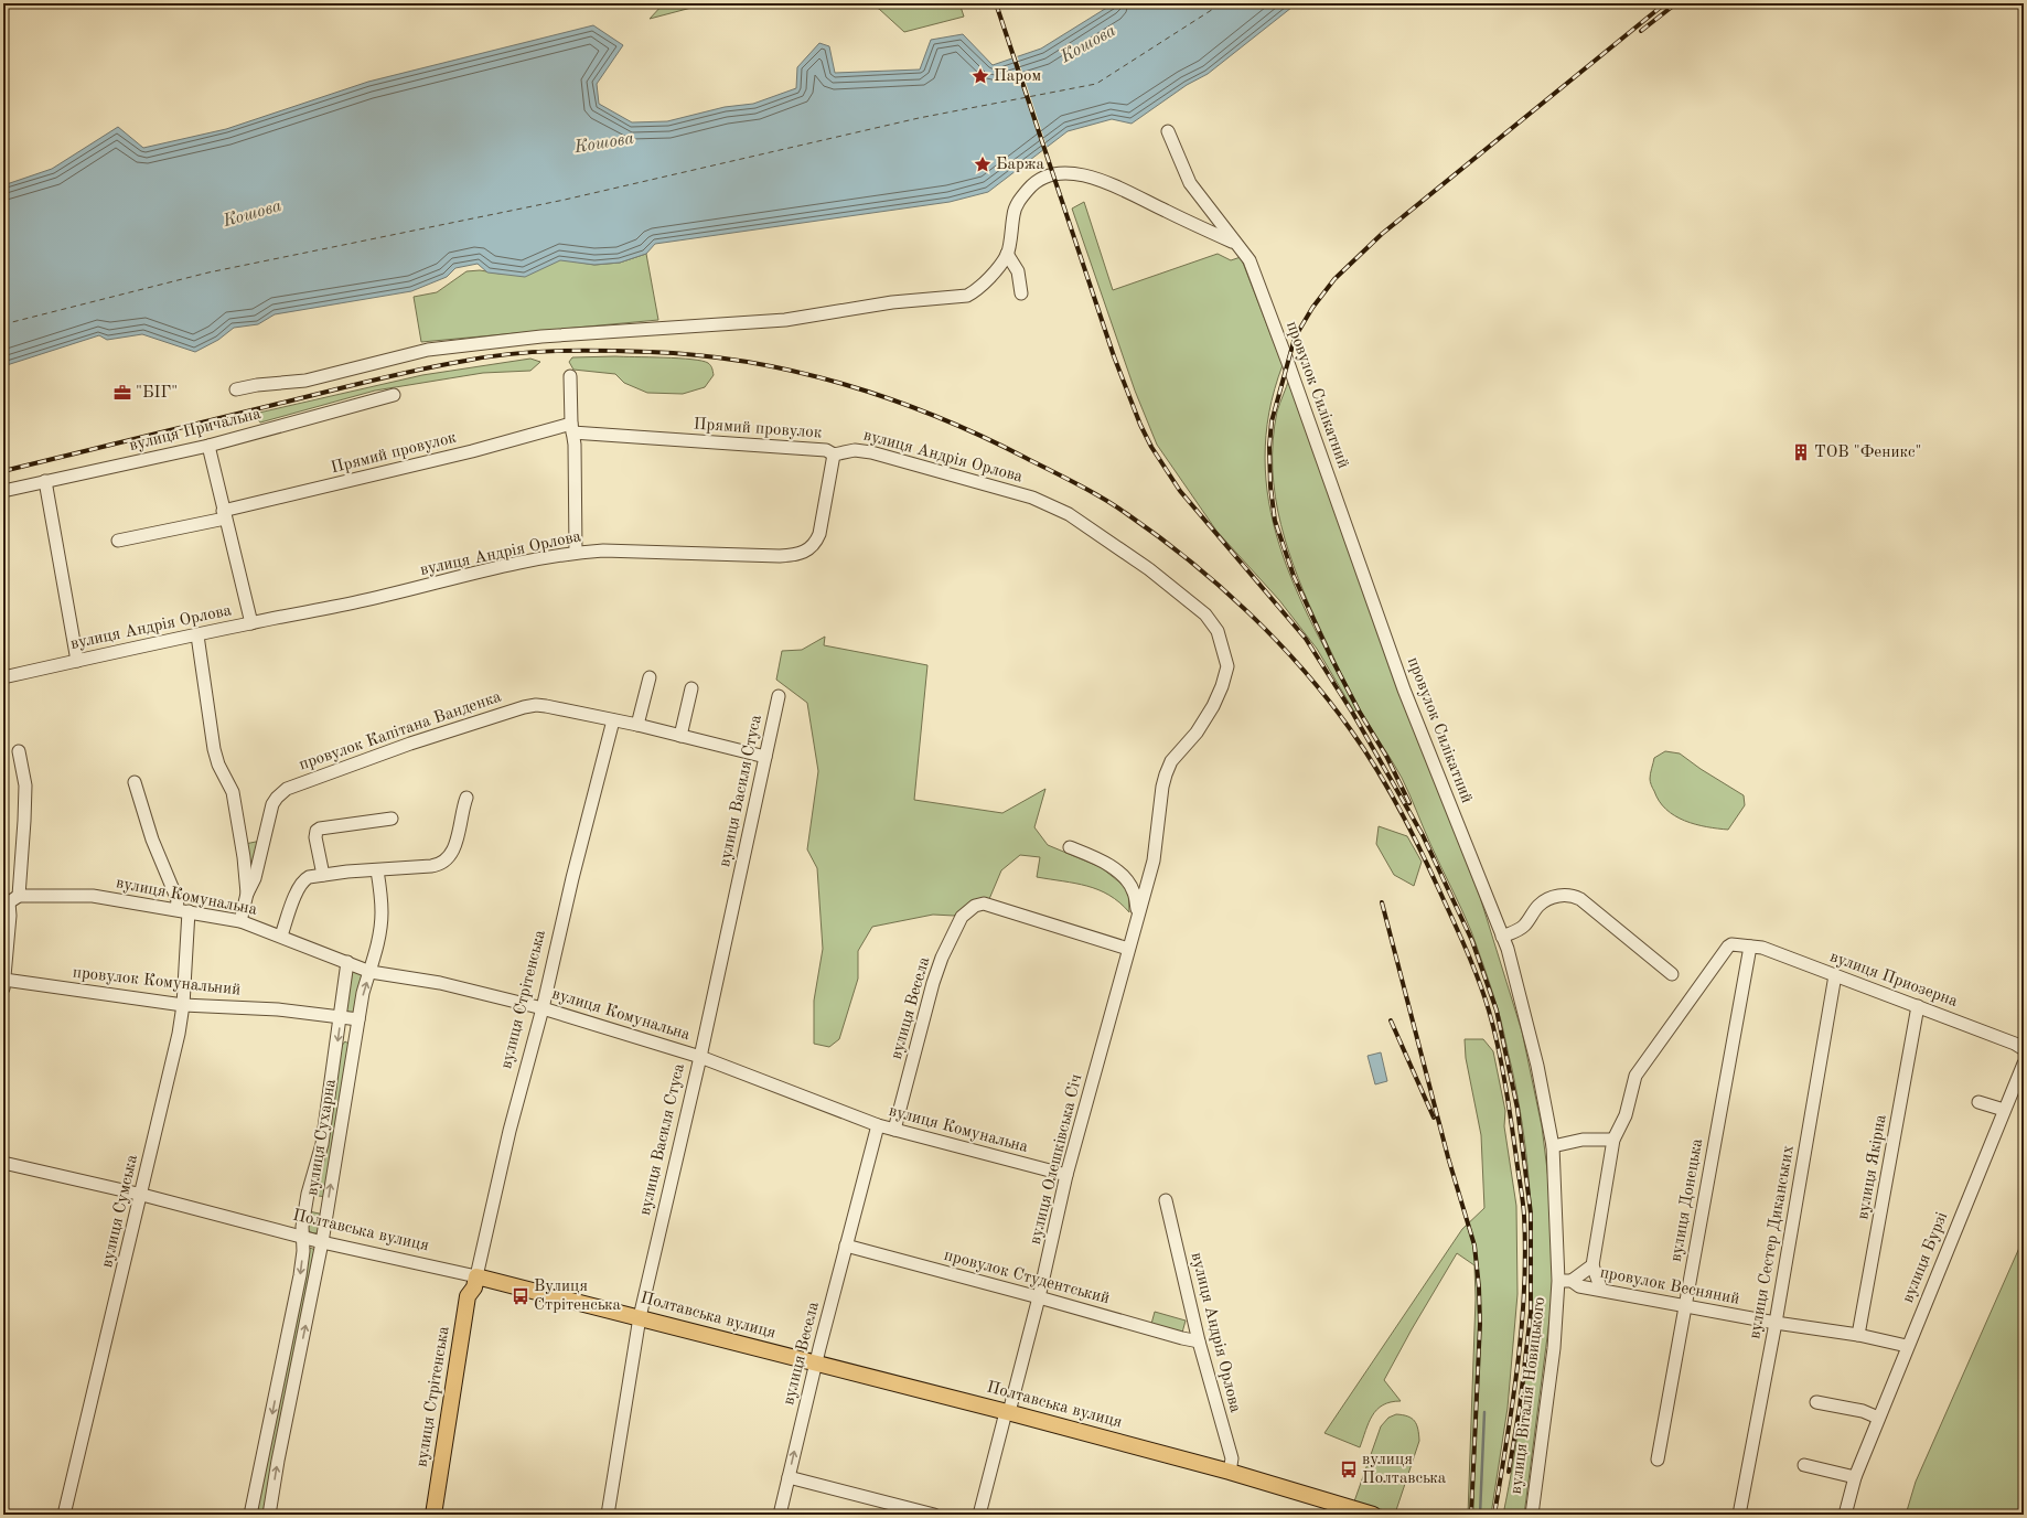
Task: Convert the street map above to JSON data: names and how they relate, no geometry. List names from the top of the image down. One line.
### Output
{"streets":{"main road":["вулиця Стрітенська","Полтавська вулиця"],"street":["провулок Силікатний","Прямий провулок","вулиця Причальна","вулиця Андрія Орлова","провулок Капітана Ванденка","вулиця Василя Стуса","вулиця Комунальна","вулиця Приозерна","провулок Комунальний","вулиця Весела","вулиця Сухарна","вулиця Олешківська Січ","вулиця Якірна","вулиця Донецька","вулиця Сумська","вулиця Сестер Диканських","вулиця Бурзі","провулок Студентський","провулок Весняний","вулиця Віталія Новицького"]},"crossings":[["провулок Силікатний","провулок Весняний"],["провулок Силікатний","вулиця Віталія Новицького"],["Прямий провулок","вулиця Андрія Орлова"],["вулиця Андрія Орлова","вулиця Олешківська Січ"],["вулиця Андрія Орлова","Полтавська вулиця"],["вулиця Андрія Орлова","провулок Студентський"],["провулок Капітана Ванденка","вулиця Василя Стуса"],["провулок Капітана Ванденка","вулиця Стрітенська"],["вулиця Василя Стуса","вулиця Комунальна"],["вулиця Василя Стуса","Полтавська вулиця"],["вулиця Комунальна","вулиця Стрітенська"],["вулиця Комунальна","вулиця Весела"],["вулиця Комунальна","вулиця Сухарна"],["вулиця Комунальна","вулиця Олешківська Січ"],["вулиця Комунальна","вулиця Сумська"],["вулиця Приозерна","вулиця Якірна"],["вулиця Приозерна","вулиця Донецька"],["вулиця Приозерна","вулиця Сестер Диканських"],["провулок Комунальний","вулиця Сухарна"],["провулок Комунальний","вулиця Сумська"],["вулиця Стрітенська","Полтавська вулиця"],["вулиця Весела","вулиця Олешківська Січ"],["вулиця Весела","Полтавська вулиця"],["вулиця Весела","провулок Студентський"],["вулиця Сухарна","Полтавська вулиця"],["вулиця Олешківська Січ","Полтавська вулиця"],["вулиця Олешківська Січ","провулок Студентський"],["вулиця Якірна","провулок Весняний"],["вулиця Донецька","провулок Весняний"],["вулиця Сумська","Полтавська вулиця"],["вулиця Сестер Диканських","провулок Весняний"],["вулиця Бурзі","провулок Весняний"],["провулок Весняний","вулиця Віталія Новицького"]],"water":["Кошова"],"places":{"place":["Паром","Баржа"],"office":["\"БІГ\""],"building":["ТОВ \"Феникс\""],"bus stop":["Вулиця Стрітенська","вулиця Полтавська"]}}
